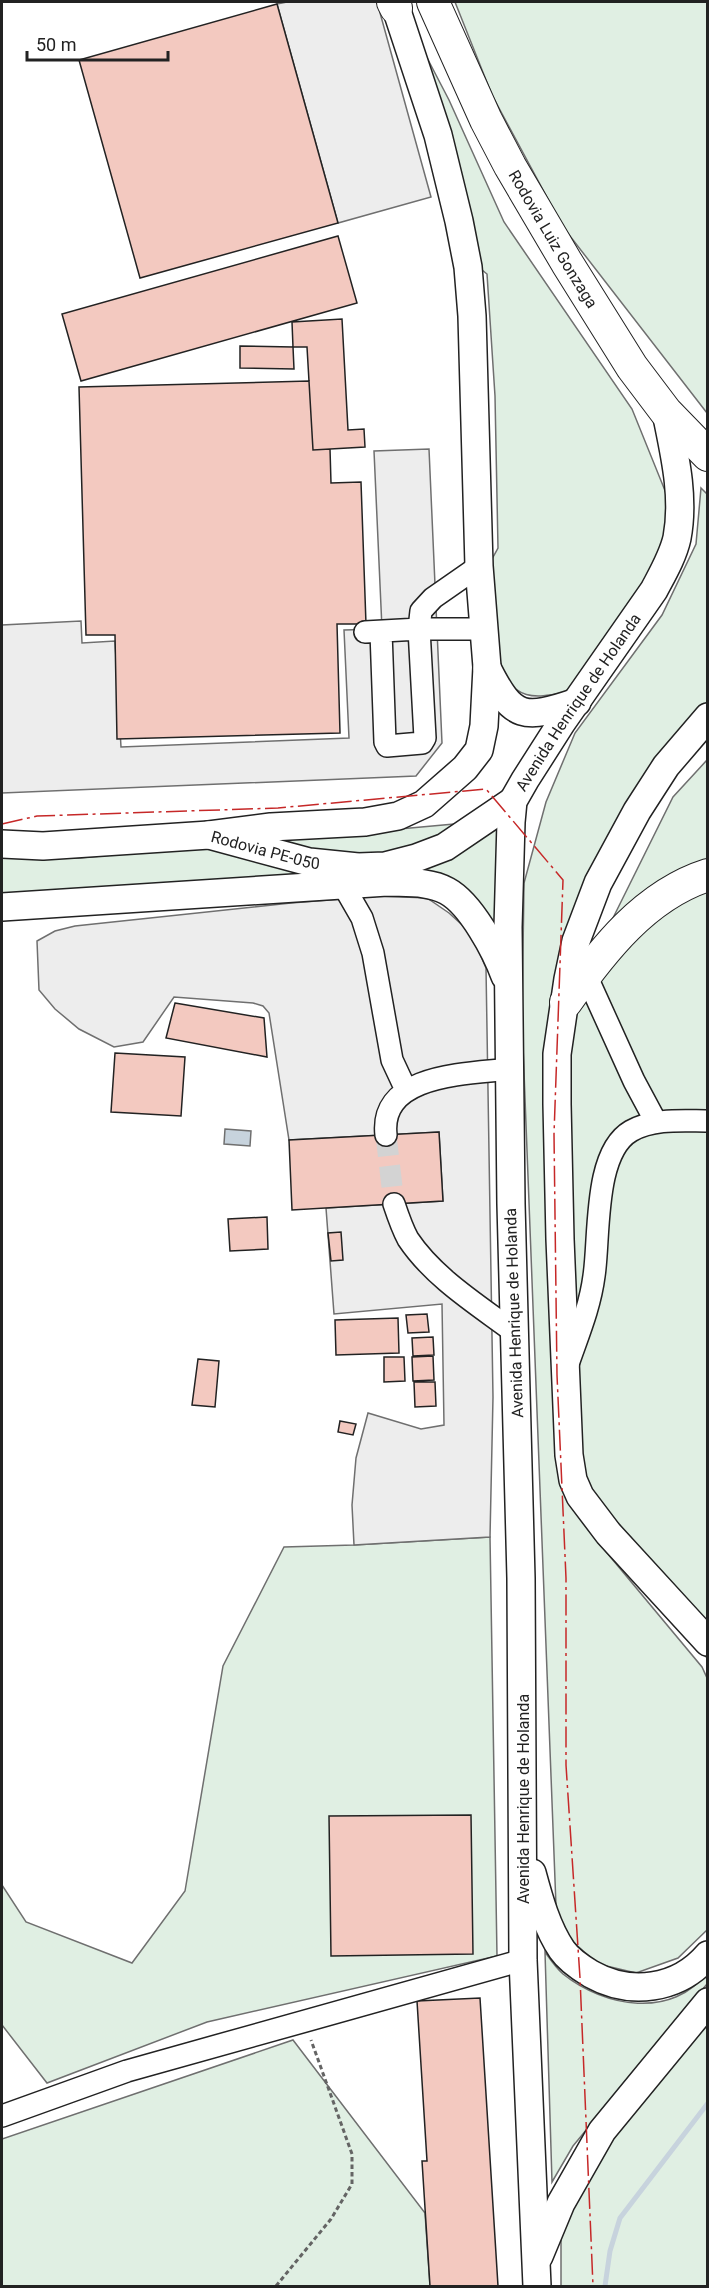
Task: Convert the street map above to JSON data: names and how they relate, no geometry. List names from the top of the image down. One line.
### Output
{"streets":{"highway":["Rodovia Luiz Gonzaga"],"main road":["Avenida Henrique de Holanda","Rodovia PE-050"]},"crossings":[["Rodovia Luiz Gonzaga","Avenida Henrique de Holanda"],["Avenida Henrique de Holanda","Rodovia PE-050"]],"scale_bar":"50 m"}
